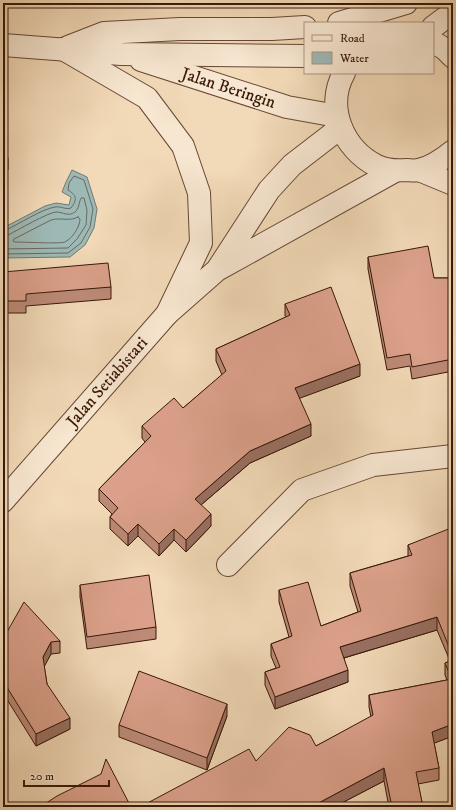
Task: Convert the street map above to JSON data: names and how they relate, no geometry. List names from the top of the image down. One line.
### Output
{"streets":{"street":["Jalan Beringin","Jalan Setiabistari"]},"crossings":[["Jalan Beringin","Jalan Setiabistari"]],"legend":["Road","Water"],"scale_bar":"20 m"}
